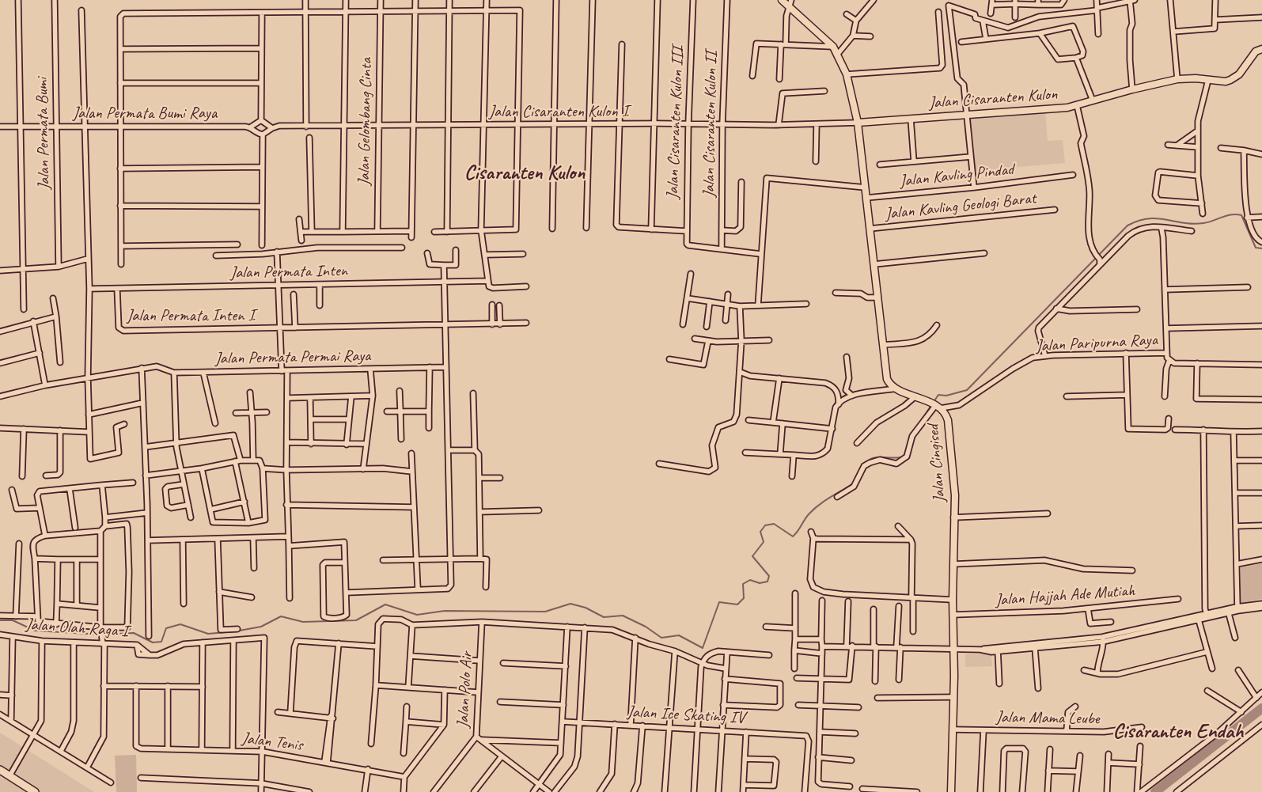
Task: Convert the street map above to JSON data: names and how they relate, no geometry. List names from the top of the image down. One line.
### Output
{"streets":{"main road":["Jalan Cisaranten Kulon","Jalan Cingised"],"street":["Jalan Cisaranten Kulon I","Jalan Permata Bumi Raya","Jalan Gelombang Cinta","Jalan Cisaranten Kulon III","Jalan Cisaranten Kulon II","Jalan Permata Bumi","Jalan Kavling Pindad","Jalan Kavling Geologi Barat","Jalan Permata Inten","Jalan Permata Inten I","Jalan Paripurna Raya","Jalan Permata Permai Raya","Jalan Hajjah Ade Mutiah","Jalan Olah Raga I","Jalan Polo Air","Jalan Ice Skating IV","Jalan Mama Leube","Jalan Tenis"]},"crossings":[["Jalan Cisaranten Kulon","Jalan Cisaranten Kulon I"],["Jalan Cisaranten Kulon I","Jalan Permata Bumi Raya"],["Jalan Cisaranten Kulon I","Jalan Gelombang Cinta"],["Jalan Cisaranten Kulon I","Jalan Cisaranten Kulon III"],["Jalan Cisaranten Kulon I","Jalan Cisaranten Kulon II"],["Jalan Permata Bumi Raya","Jalan Permata Bumi"],["Jalan Cisaranten Kulon III","Jalan Cisaranten Kulon II"],["Jalan Permata Inten","Jalan Permata Inten I"],["Jalan Paripurna Raya","Jalan Cingised"],["Jalan Cingised","Jalan Hajjah Ade Mutiah"],["Jalan Cingised","Jalan Mama Leube"]],"districts":["Cisaranten Kulon","Cisaranten Endah"]}
